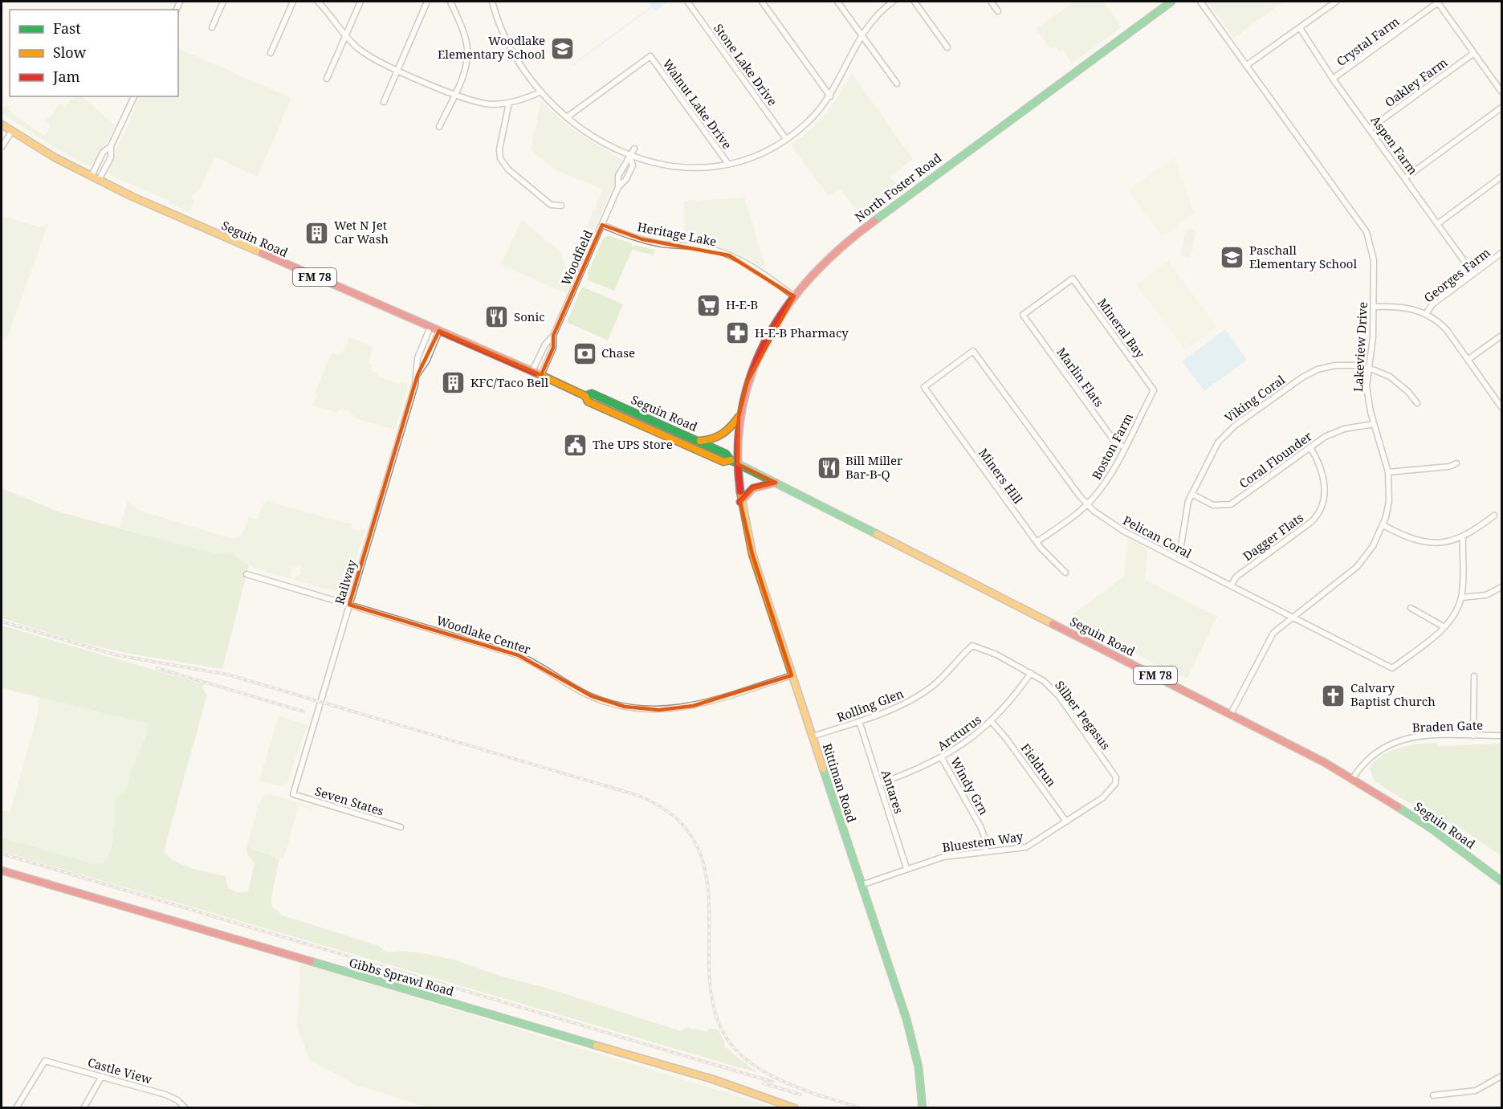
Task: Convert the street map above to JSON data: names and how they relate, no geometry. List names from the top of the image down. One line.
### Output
{"streets":{"main road":["North Foster Road","Seguin Road","FM 78","Rittiman Road","Gibbs Sprawl Road"],"street":["Crystal Farm","Stone Lake Drive","Oakley Farm","Walnut Lake Drive","Aspen Farm","Heritage Lake","Woodfield","Georges Farm","Mineral Bay","Lakeview Drive","Marlin Flats","Viking Coral","Boston Farm","Coral Flounder","Miners Hill","Pelican Coral","Dagger Flats","Railway","Woodlake Center","Rolling Glen","Silber Pegasus","Braden Gate","Arcturus","Fieldrun","Windy Grn","Antares","Seven States","Bluestem Way","Castle View"]},"crossings":[["Crystal Farm","Aspen Farm"],["Oakley Farm","Aspen Farm"],["Aspen Farm","Georges Farm"],["North Foster Road","Heritage Lake"],["North Foster Road","Seguin Road"],["North Foster Road","Rittiman Road"],["Heritage Lake","Woodfield"],["Seguin Road","Woodfield"],["Seguin Road","Lakeview Drive"],["Seguin Road","Railway"],["Seguin Road","Braden Gate"],["Seguin Road","Rittiman Road"],["Mineral Bay","Marlin Flats"],["Mineral Bay","Boston Farm"],["Lakeview Drive","Viking Coral"],["Lakeview Drive","Coral Flounder"],["Lakeview Drive","Pelican Coral"],["Marlin Flats","Boston Farm"],["Viking Coral","Coral Flounder"],["Viking Coral","Pelican Coral"],["Boston Farm","Miners Hill"],["Boston Farm","Pelican Coral"],["Coral Flounder","Dagger Flats"],["Miners Hill","Pelican Coral"],["Pelican Coral","Dagger Flats"],["Railway","Woodlake Center"],["Railway","Seven States"],["Woodlake Center","Rittiman Road"],["Rolling Glen","Silber Pegasus"],["Rolling Glen","Rittiman Road"],["Rolling Glen","Antares"],["Silber Pegasus","Arcturus"],["Silber Pegasus","Bluestem Way"],["Arcturus","Fieldrun"],["Arcturus","Windy Grn"],["Arcturus","Antares"],["Fieldrun","Bluestem Way"],["Rittiman Road","Bluestem Way"],["Windy Grn","Bluestem Way"],["Antares","Bluestem Way"]],"places":{"school or university":["Woodlake Elementary School","Paschall Elementary School"],"building":["Wet N Jet Car Wash","KFC/Taco Bell"],"supermarket":["H-E-B"],"restaurant":["Sonic","Bill Miller Bar-B-Q"],"pharmacy":["H-E-B Pharmacy"],"bank":["Chase"],"public building":["The UPS Store"],"church":["Calvary Baptist Church"]},"legend":["Fast","Slow","Jam"]}
